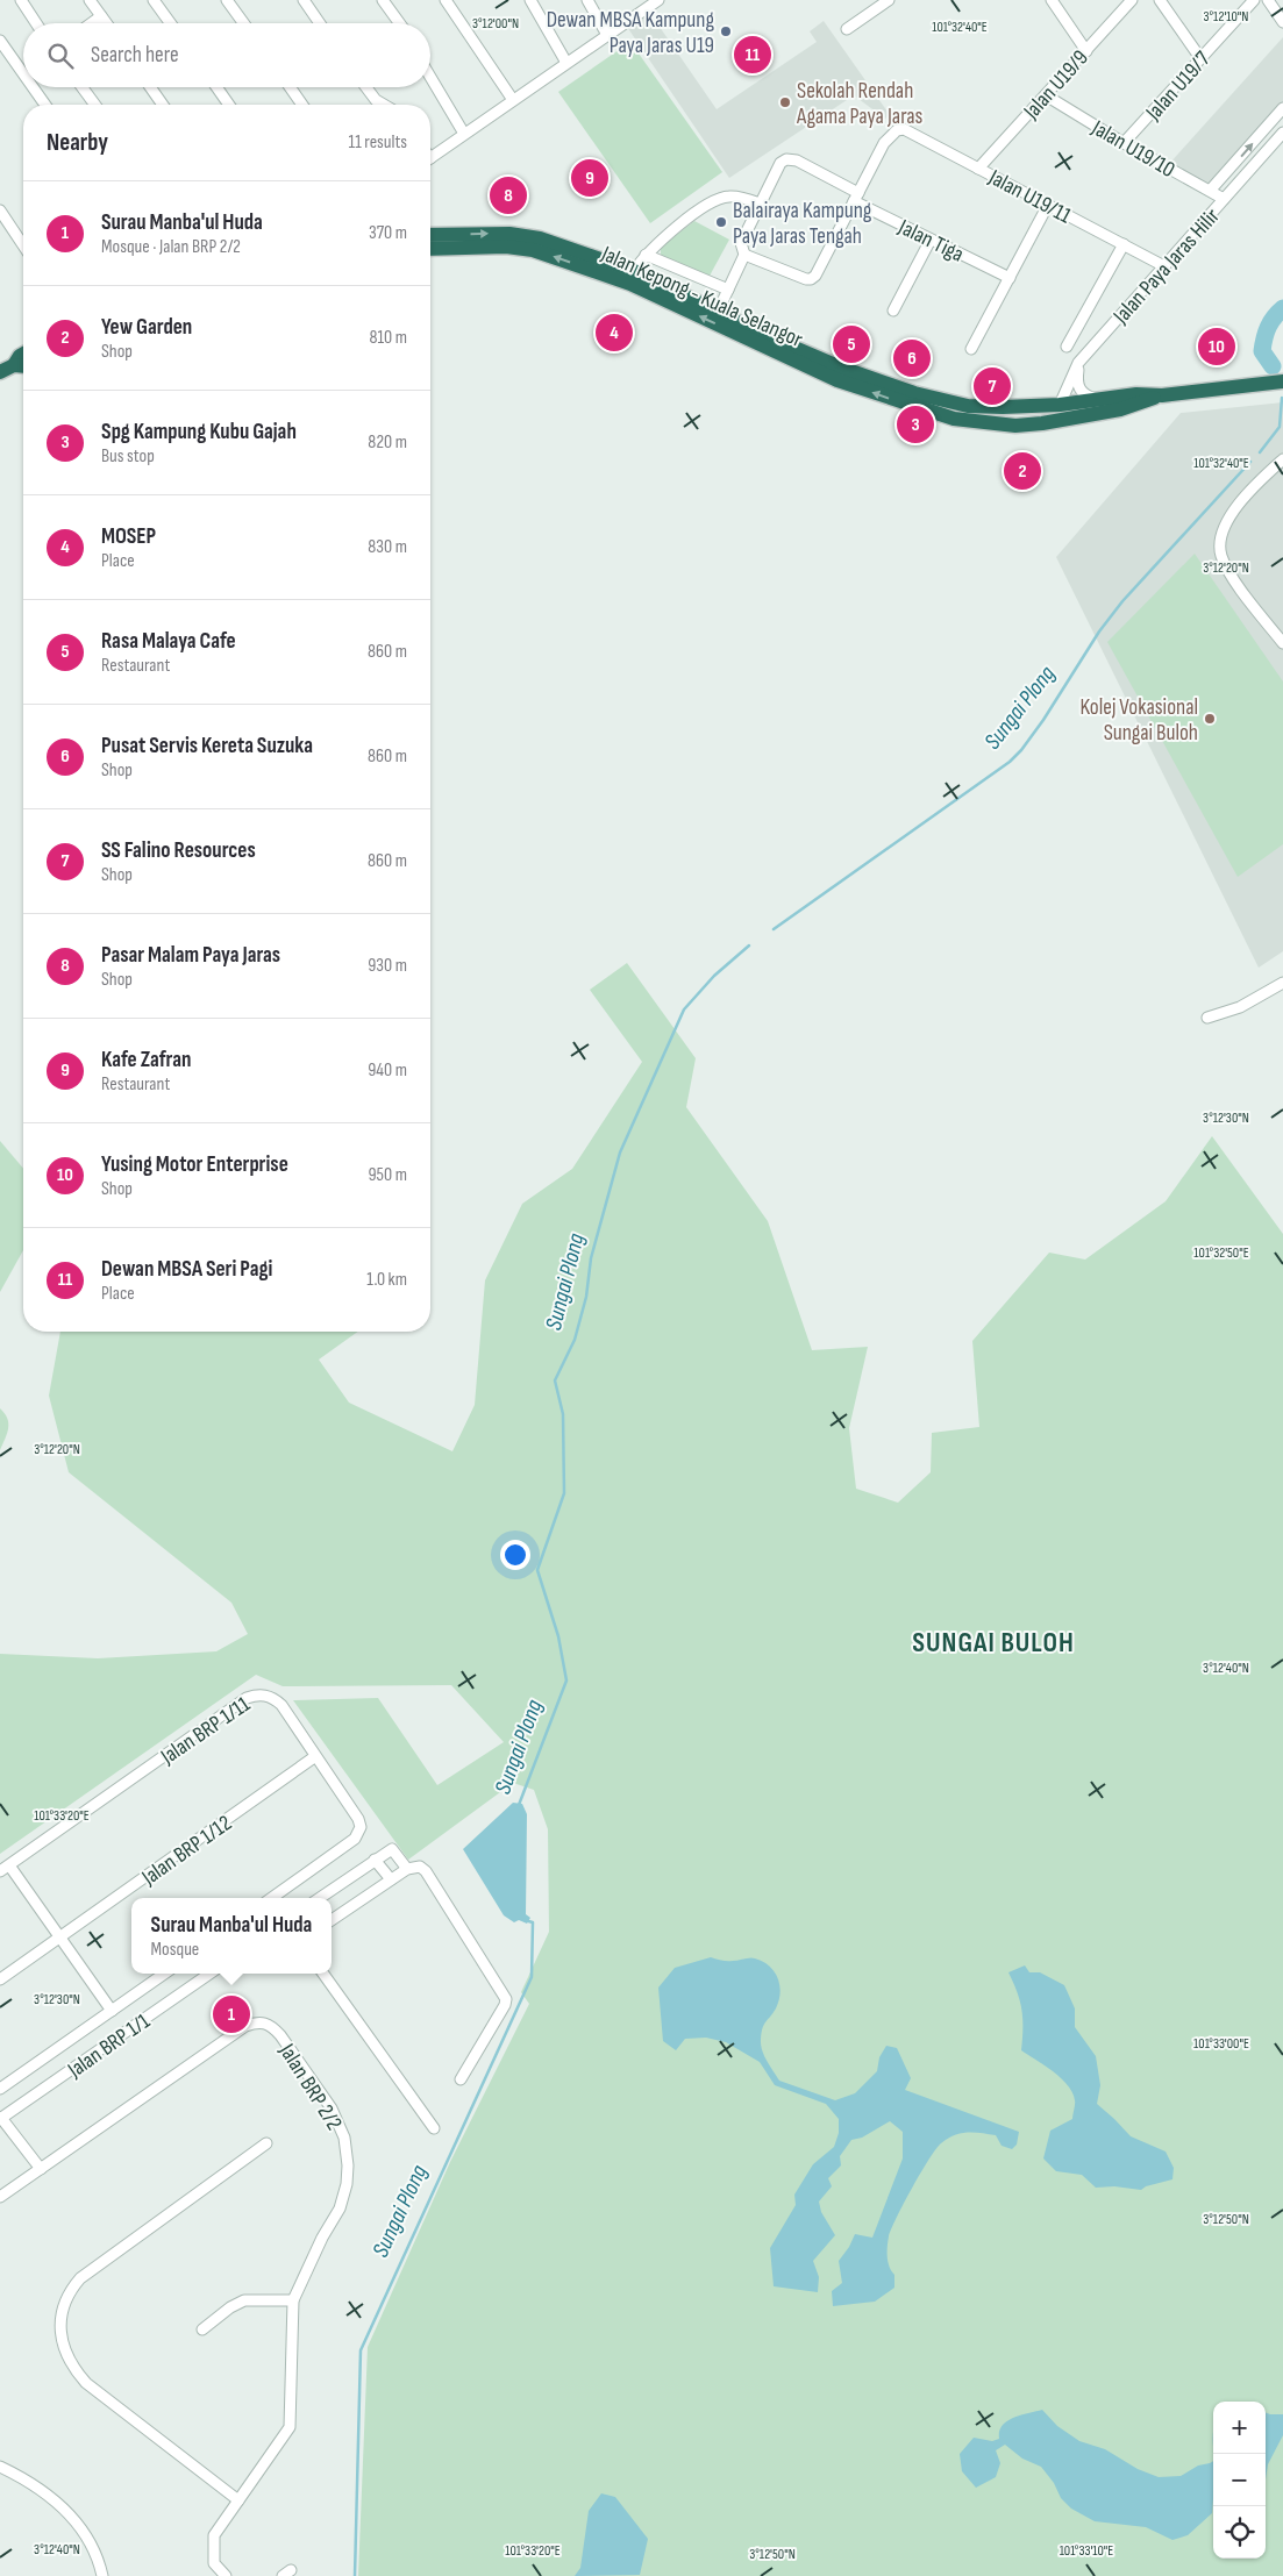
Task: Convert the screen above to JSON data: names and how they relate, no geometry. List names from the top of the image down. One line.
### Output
{"streets":{"highway":["Jalan Kepong - Kuala Selangor"],"street":["Jalan U19/9","Jalan U19/7","Jalan U19/10","Jalan U19/11","Jalan Tiga","Jalan Paya Jaras Hilir","Jalan BRP 1/11","Jalan BRP 1/12","Jalan BRP 1/1","Jalan BRP 2/2"]},"crossings":[["Jalan U19/9","Jalan U19/10"],["Jalan U19/9","Jalan U19/11"],["Jalan U19/7","Jalan U19/10"],["Jalan U19/10","Jalan Paya Jaras Hilir"],["Jalan U19/11","Jalan Tiga"],["Jalan U19/11","Jalan Paya Jaras Hilir"],["Jalan Paya Jaras Hilir","Jalan Kepong - Kuala Selangor"],["Jalan BRP 1/11","Jalan BRP 1/12"]],"districts":["SUNGAI BULOH"],"water":["Sungai Plong"],"places":["Dewan MBSA Kampung Paya Jaras U19","Sekolah Rendah Agama Paya Jaras","Balairaya Kampung Paya Jaras Tengah","Kolej Vokasional Sungai Buloh"],"page":{"search":"Search here","pins":["11","9","8","4","5","10","6","7","3","2","1"],"heading":["Nearby","11 results"],"list":[{"mark":"1","name":"Surau Manba'ul Huda","note":"Mosque · Jalan BRP 2/2","value":"370 m"},{"mark":"2","name":"Yew Garden","note":"Shop","value":"810 m"},{"mark":"3","name":"Spg Kampung Kubu Gajah","note":"Bus stop","value":"820 m"},{"mark":"4","name":"MOSEP","note":"Place","value":"830 m"},{"mark":"5","name":"Rasa Malaya Cafe","note":"Restaurant","value":"860 m"},{"mark":"6","name":"Pusat Servis Kereta Suzuka","note":"Shop","value":"860 m"},{"mark":"7","name":"SS Falino Resources","note":"Shop","value":"860 m"},{"mark":"8","name":"Pasar Malam Paya Jaras","note":"Shop","value":"930 m"},{"mark":"9","name":"Kafe Zafran","note":"Restaurant","value":"940 m"},{"mark":"10","name":"Yusing Motor Enterprise","note":"Shop","value":"950 m"},{"mark":"11","name":"Dewan MBSA Seri Pagi","note":"Place","value":"1.0 km"}],"popup":["Surau Manba'ul Huda","Mosque"],"map_buttons":["+","−"]},"coordinates":["3°12'10\"N","3°12'00\"N","101°32'40\"E","3°12'20\"N","3°12'30\"N","101°32'50\"E","3°12'40\"N","101°33'20\"E","101°33'00\"E","3°12'50\"N","101°33'10\"E"]}
